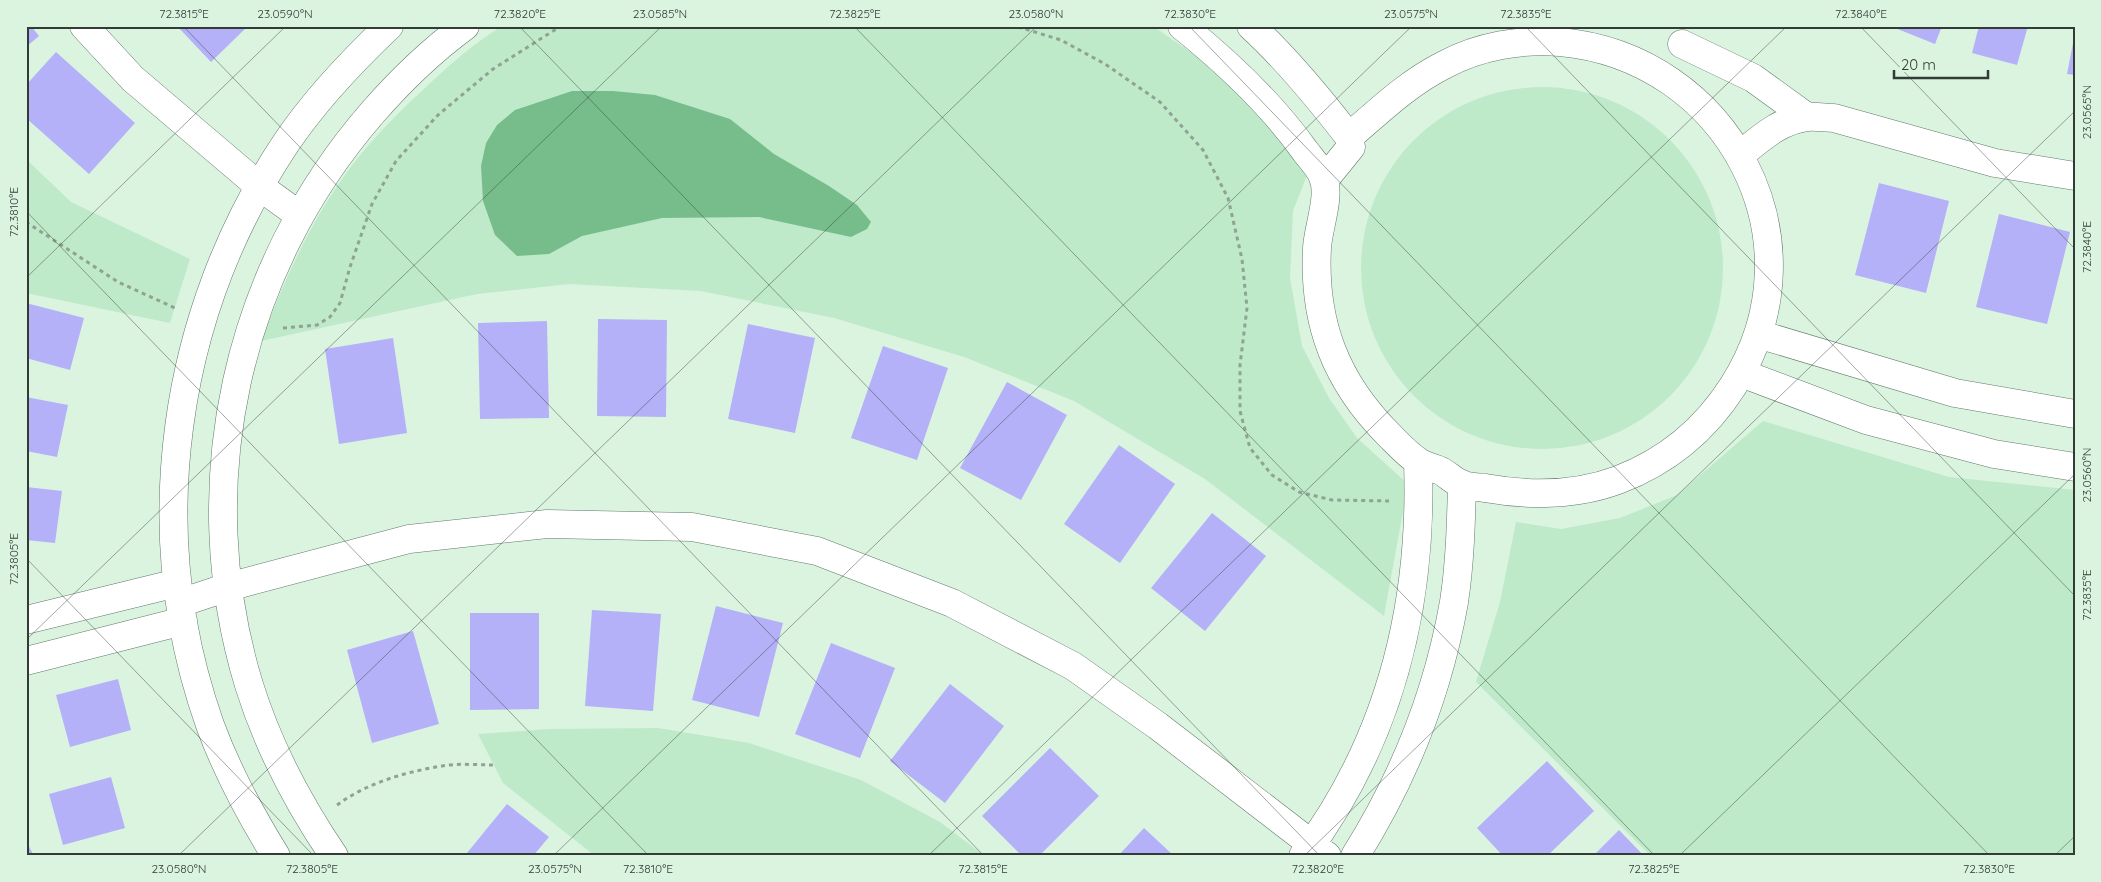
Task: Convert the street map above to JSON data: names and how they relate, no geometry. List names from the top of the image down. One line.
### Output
{"scale_bar":"20 m","coordinates":["72.3815°E","23.0590°N","72.3820°E","23.0585°N","72.3825°E","23.0580°N","72.3830°E","23.0575°N","72.3835°E","72.3840°E","23.0565°N","72.3810°E","23.0560°N","72.3805°E"]}
